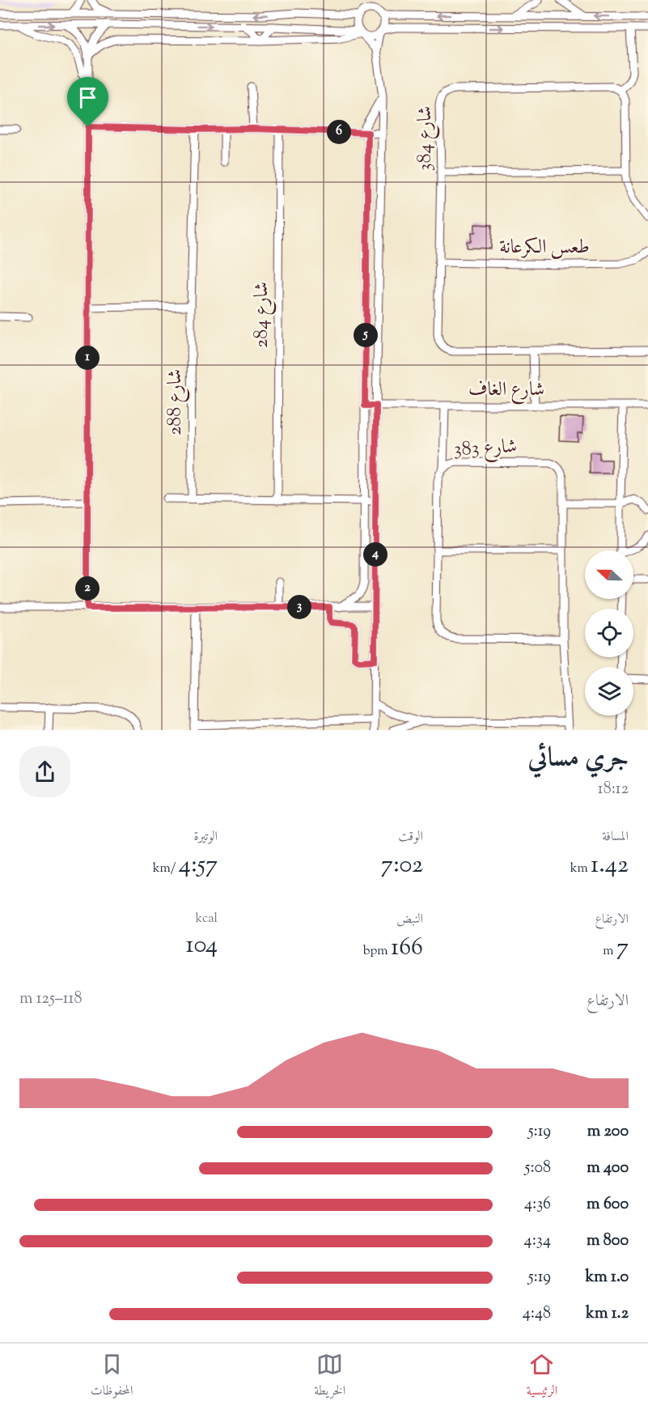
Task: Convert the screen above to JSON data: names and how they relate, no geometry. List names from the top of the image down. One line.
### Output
{"streets":{"street":["شارع 384","طعس الكرعانة","شارع 284","شارع الغاف","شارع 288","شارع 383"]},"crossings":[["شارع 384","طعس الكرعانة"]],"north":"left","page":{"pins":["6","5","1","4","2","3"],"heading":["جري مسائي","18:12"],"stats":[["المسافة","1.42 km"],["الوقت","7:02"],["الوتيرة","4:57 /km"],["الارتفاع","7 m"],["النبض","166 bpm"],["kcal","104"]],"chart":["الارتفاع","118–125 m"],"list":[{"name":"200 m","note":"5:19"},{"name":"400 m","note":"5:08"},{"name":"600 m","note":"4:36"},{"name":"800 m","note":"4:34"},{"name":"1.0 km","note":"5:19"},{"name":"1.2 km","note":"4:48"}],"tabs":["الرئيسية","الخريطة","المحفوظات"]}}
